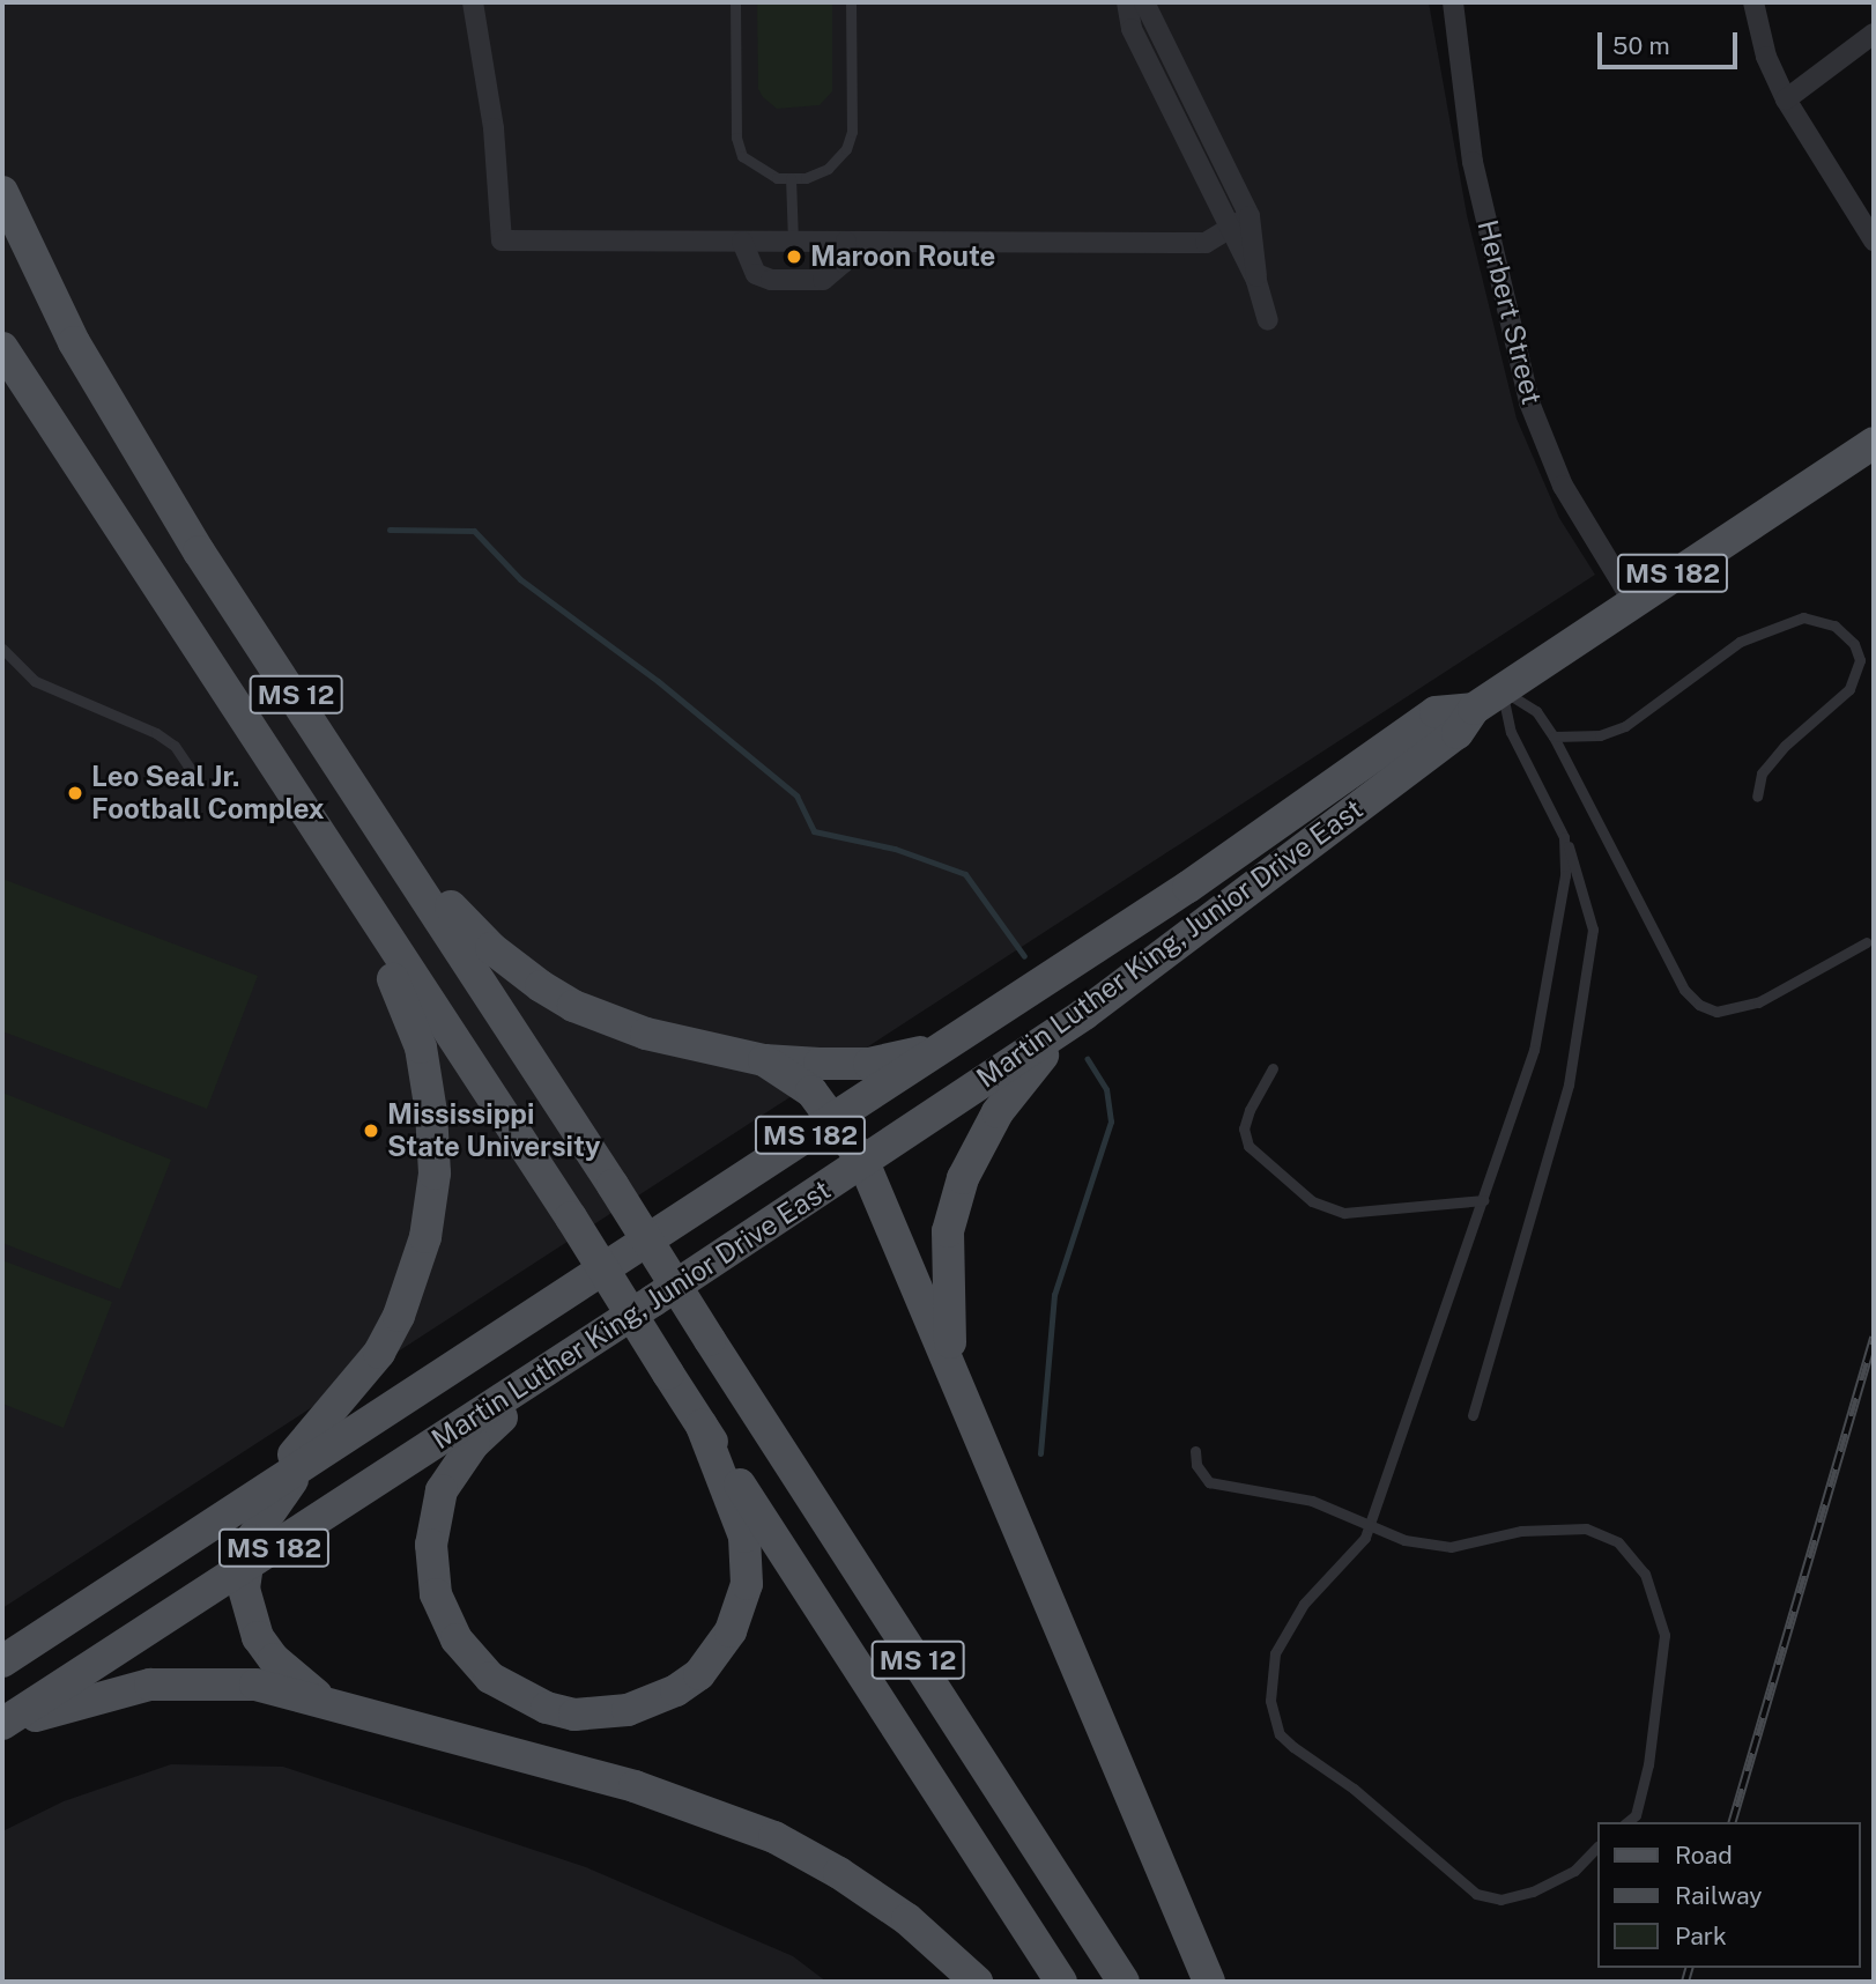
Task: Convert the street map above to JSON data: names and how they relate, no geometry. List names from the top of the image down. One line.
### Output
{"streets":{"main road":["MS 182","MS 12","Martin Luther King, Junior Drive East"],"street":["Herbert Street"]},"crossings":[["Herbert Street","Martin Luther King, Junior Drive East"]],"places":["Maroon Route","Leo Seal Jr. Football Complex","Mississippi State University"],"legend":["Road","Railway","Park"],"scale_bar":"50 m"}
